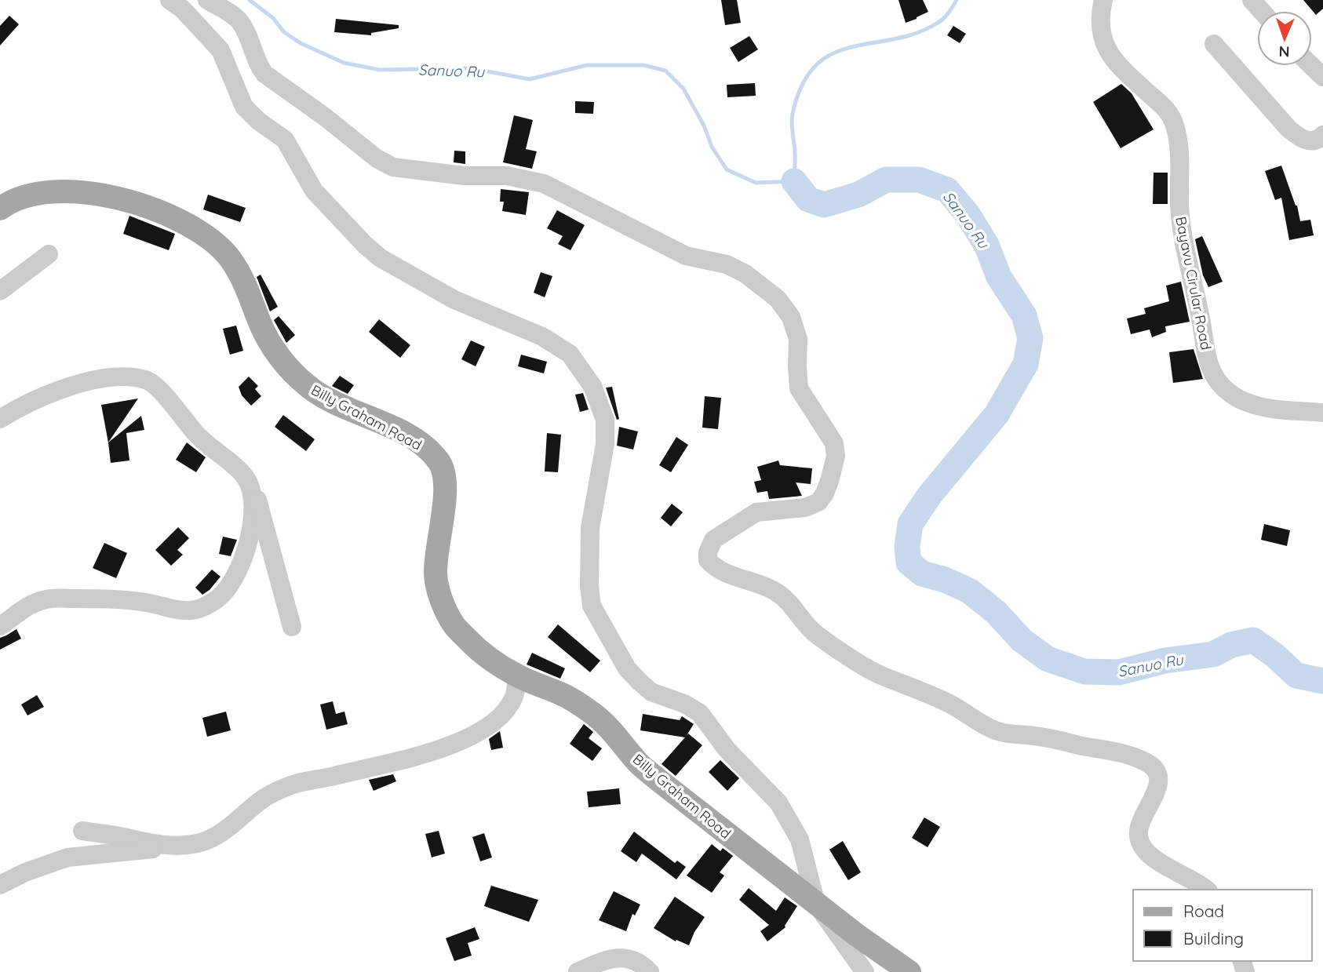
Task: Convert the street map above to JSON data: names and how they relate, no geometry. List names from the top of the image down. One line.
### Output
{"streets":{"main road":["Billy Graham Road"],"street":["Bayavu Cirular Road"]},"water":["Sanuo Ru"],"legend":["Road","Building"],"north":"bottom"}
